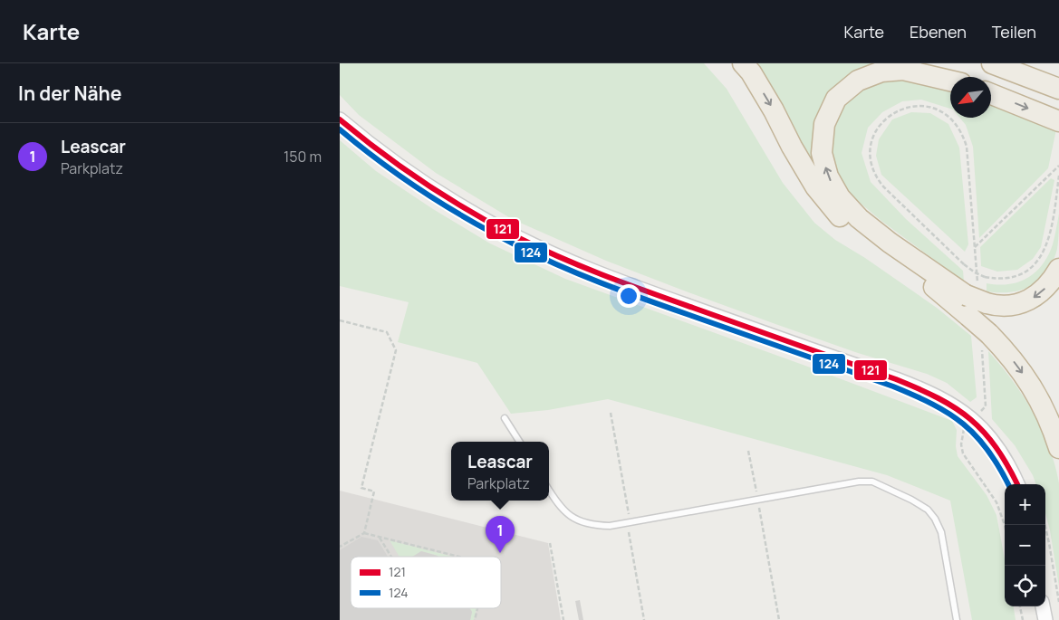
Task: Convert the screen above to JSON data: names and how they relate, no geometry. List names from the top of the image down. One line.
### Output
{"lines":["transit line 121","transit line 124"],"legend":["121","124"],"north":"bottom left","page":{"header":"Karte","nav":["Karte","Ebenen","Teilen"],"heading":"In der Nähe","list":[{"mark":"1","name":"Leascar","note":"Parkplatz","value":"150 m"}],"popup":["Leascar","Parkplatz"],"map_buttons":["+","−"],"pins":"1"}}
